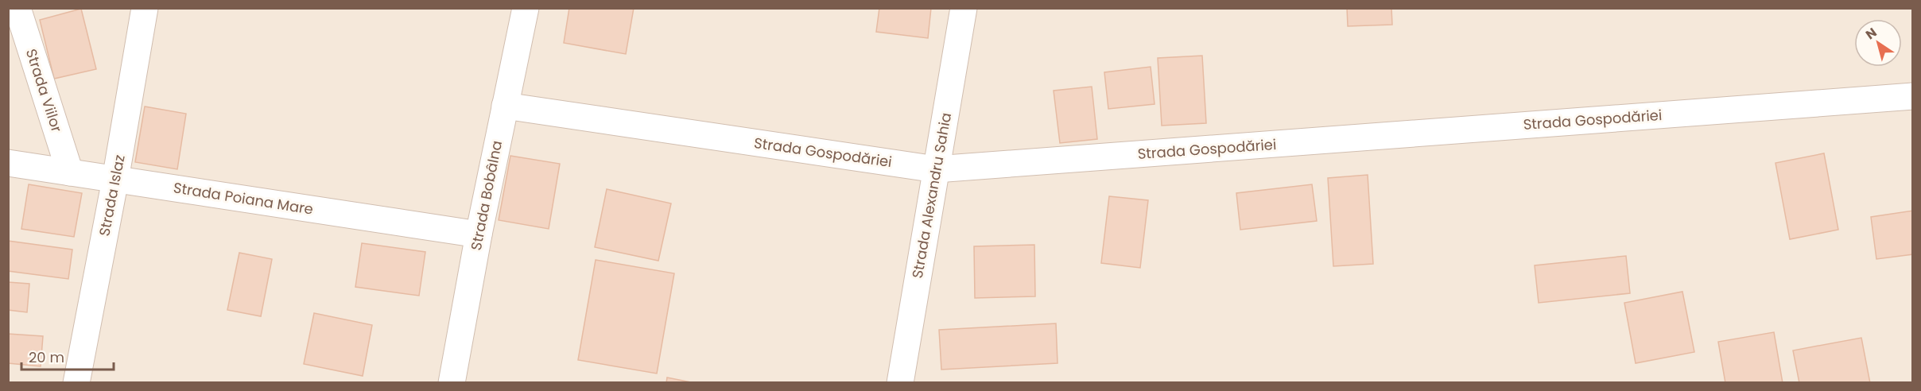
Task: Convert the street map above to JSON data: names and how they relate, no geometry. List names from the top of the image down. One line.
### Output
{"streets":{"street":["Strada Viilor","Strada Gospodăriei","Strada Islaz","Strada Bobâlna","Strada Alexandru Sahia","Strada Poiana Mare"]},"crossings":[["Strada Viilor","Strada Poiana Mare"],["Strada Gospodăriei","Strada Bobâlna"],["Strada Gospodăriei","Strada Alexandru Sahia"],["Strada Islaz","Strada Poiana Mare"],["Strada Bobâlna","Strada Poiana Mare"]],"scale_bar":"20 m","north":"top left"}
